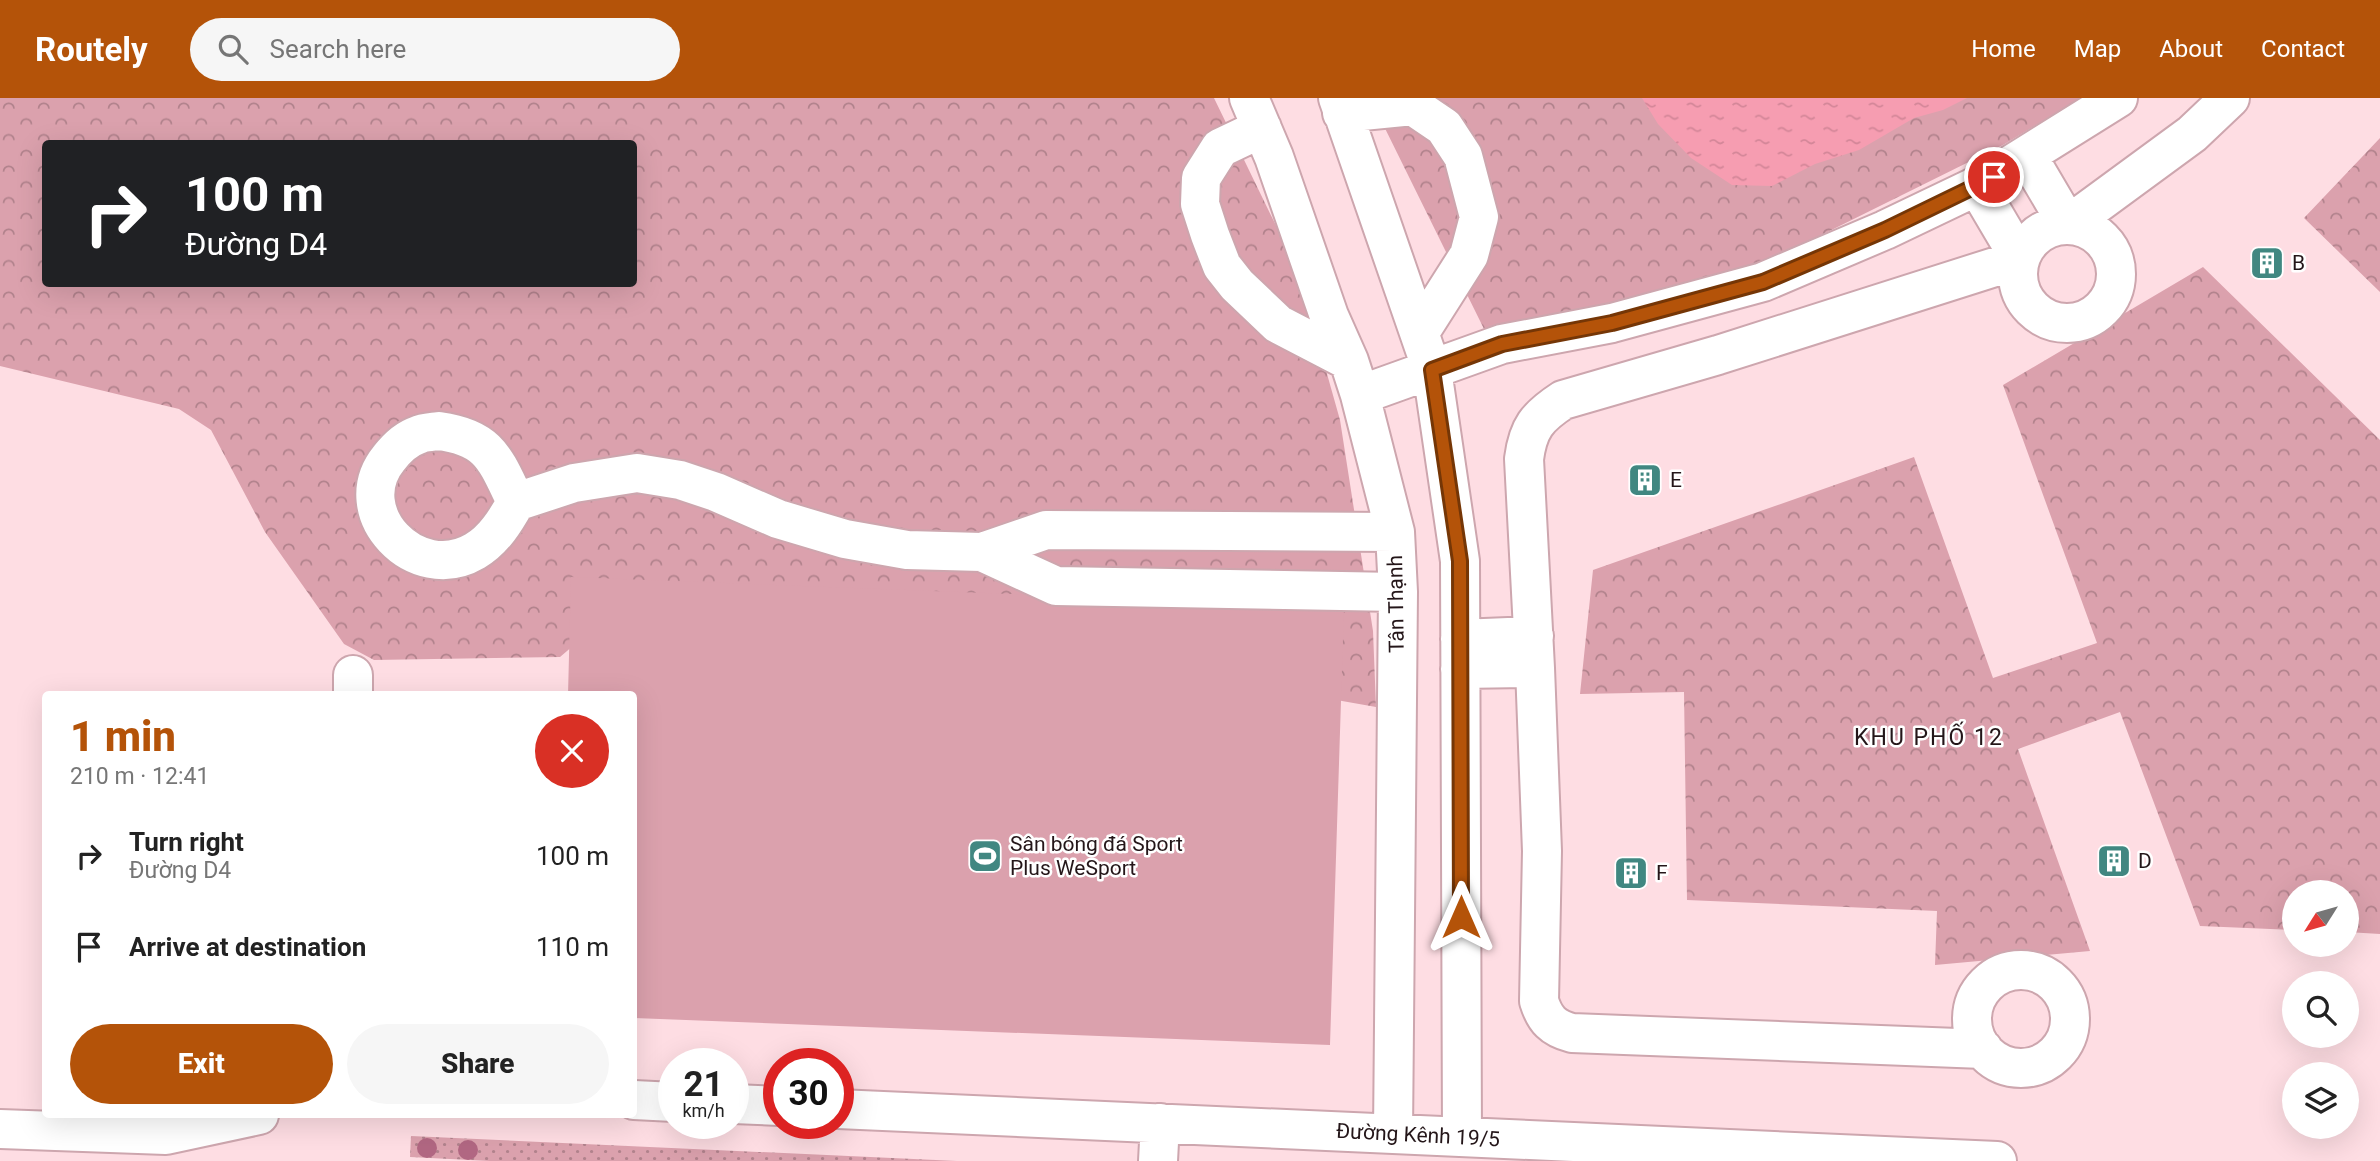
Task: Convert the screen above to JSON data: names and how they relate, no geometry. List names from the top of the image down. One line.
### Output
{"streets":{"street":["Tân Thạnh","Đường Kênh 19/5"]},"crossings":[["Tân Thạnh","Đường Kênh 19/5"]],"districts":["KHU PHỐ 12"],"places":{"building":["B","E","D","F"],"sports":["Sân bóng đá Sport Plus WeSport"]},"north":"bottom left","page":{"header":"Routely","search":"Search here","nav":["Home","Map","About","Contact"],"turn":["100 m","Đường D4"],"heading":["1 min","210 m · 12:41"],"list":[{"name":"Turn right","note":"Đường D4","value":"100 m"},{"name":"Arrive at destination","value":"110 m"}],"buttons":["Exit","Share"],"speed":"21 km/h","limit":"30"}}
